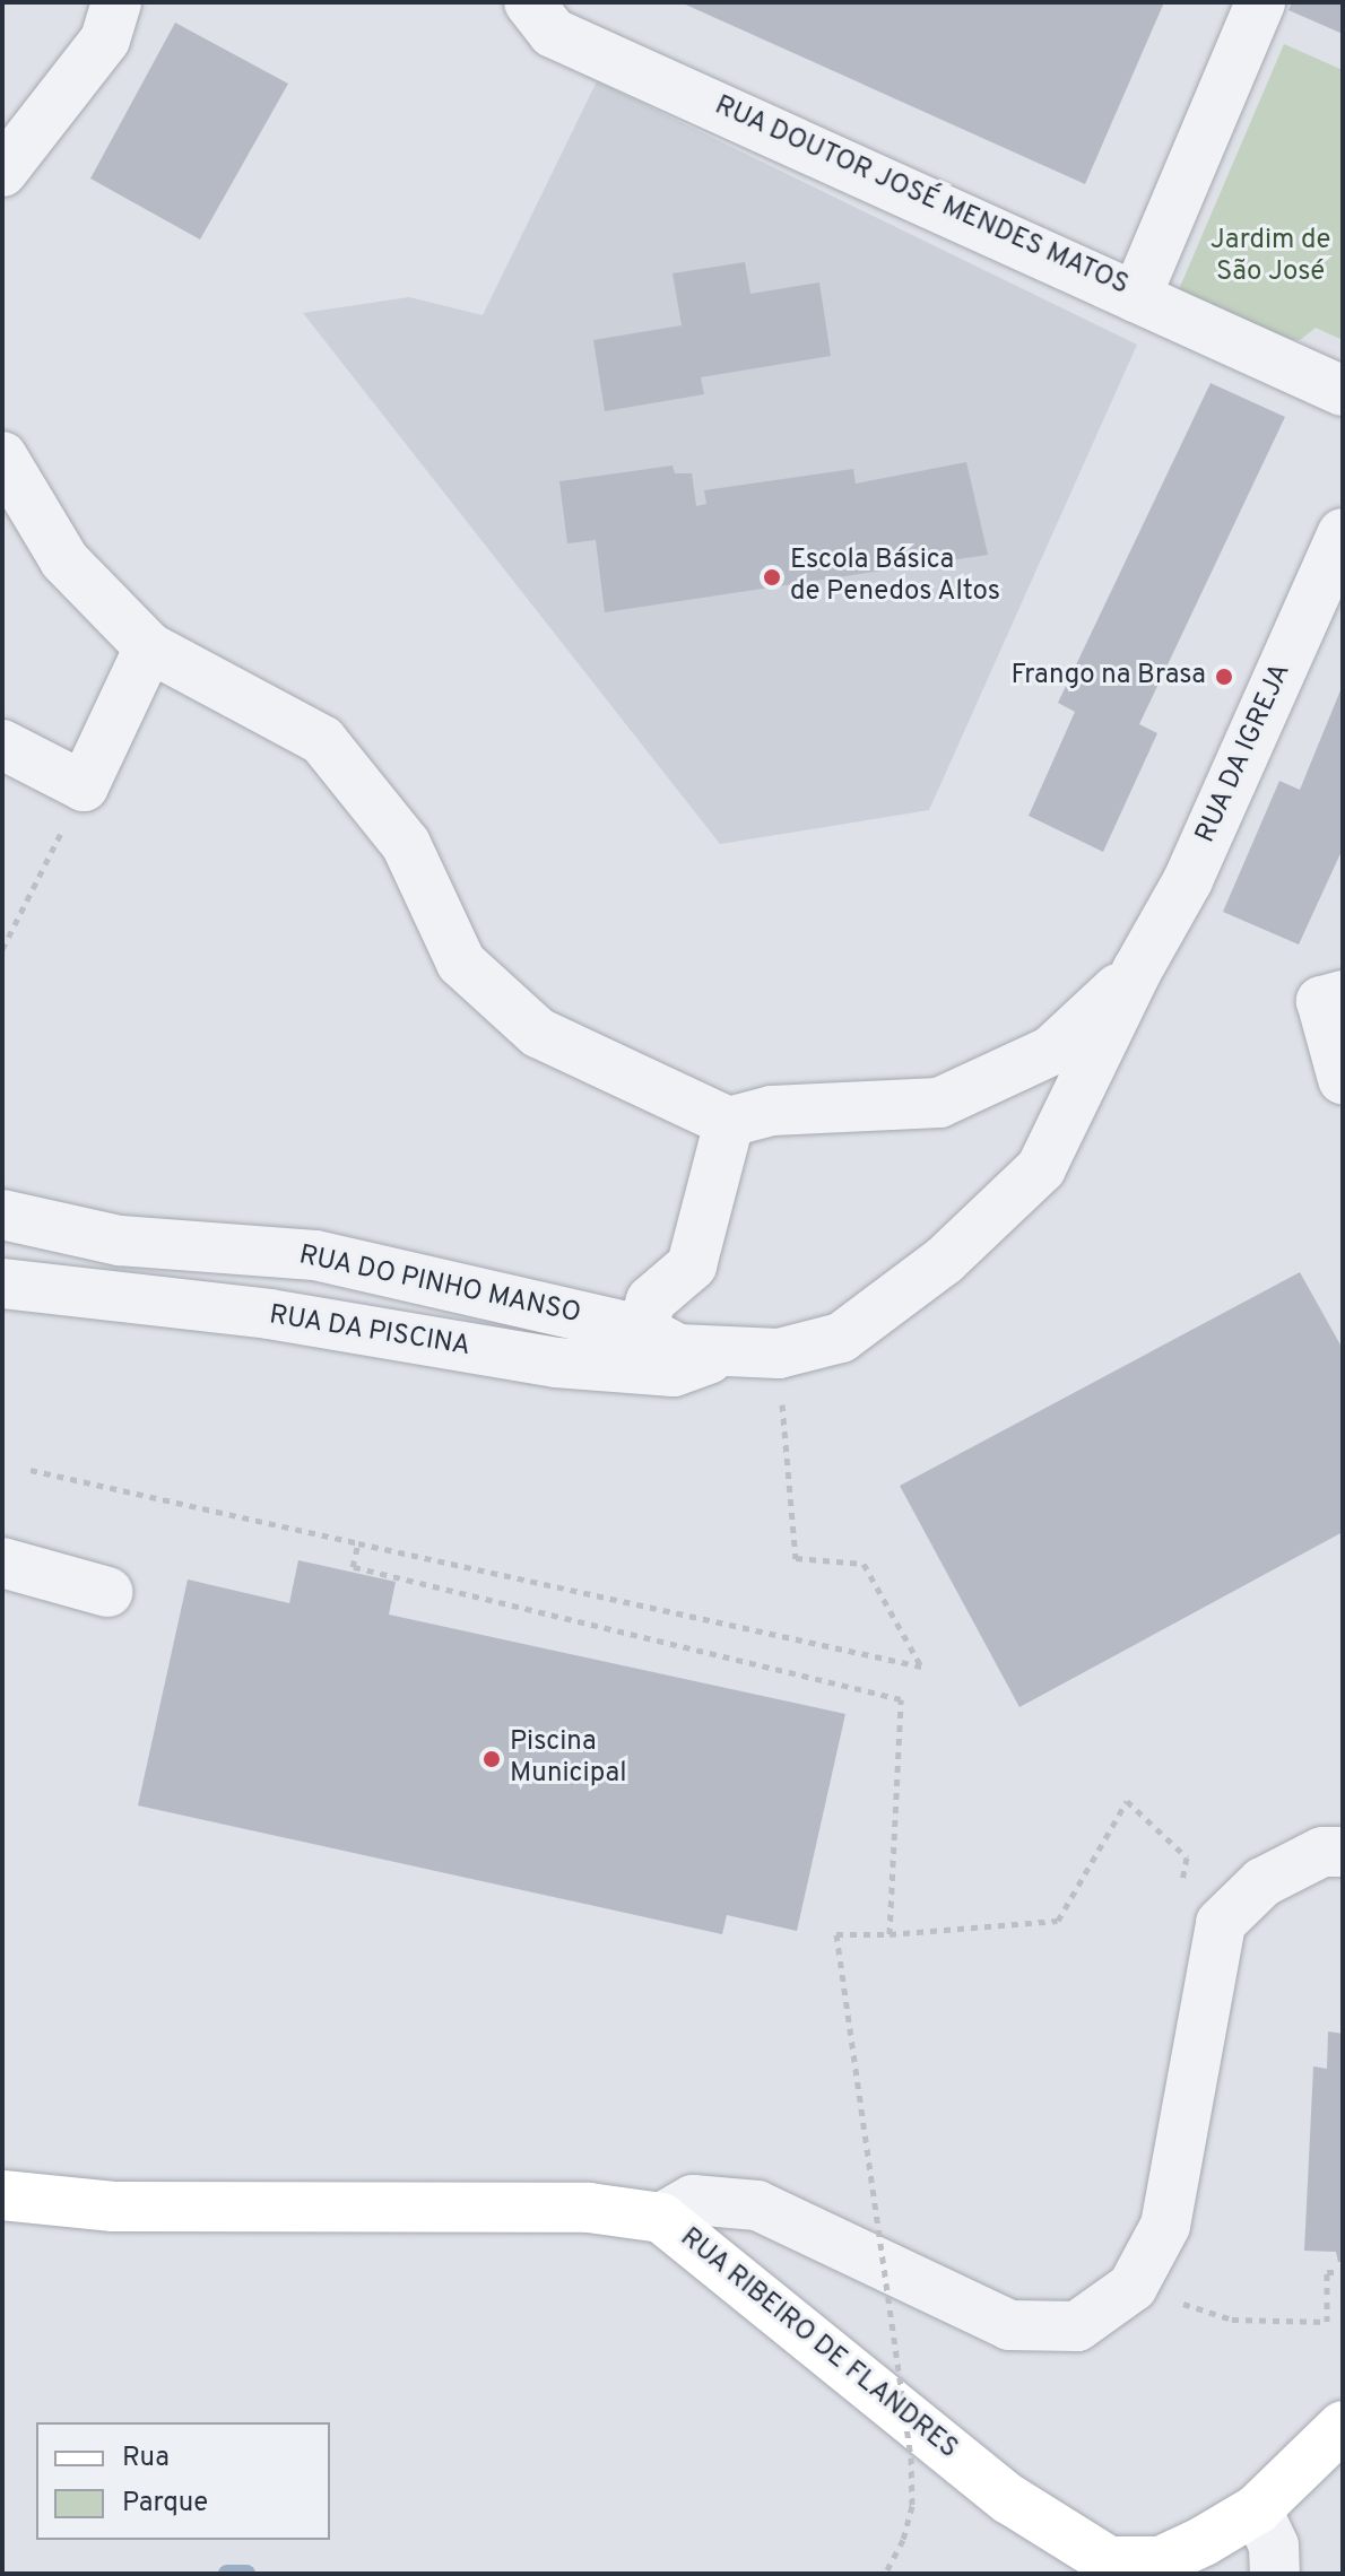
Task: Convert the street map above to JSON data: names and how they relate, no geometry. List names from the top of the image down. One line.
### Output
{"streets":{"main road":["RUA RIBEIRO DE FLANDRES"],"street":["RUA DOUTOR JOSÉ MENDES MATOS","RUA DA IGREJA","RUA DO PINHO MANSO","RUA DA PISCINA"]},"crossings":[["RUA DO PINHO MANSO","RUA DA PISCINA"]],"parks":["Jardim de São José"],"places":["Escola Básica de Penedos Altos","Frango na Brasa","Piscina Municipal"],"legend":["Rua","Parque"]}
